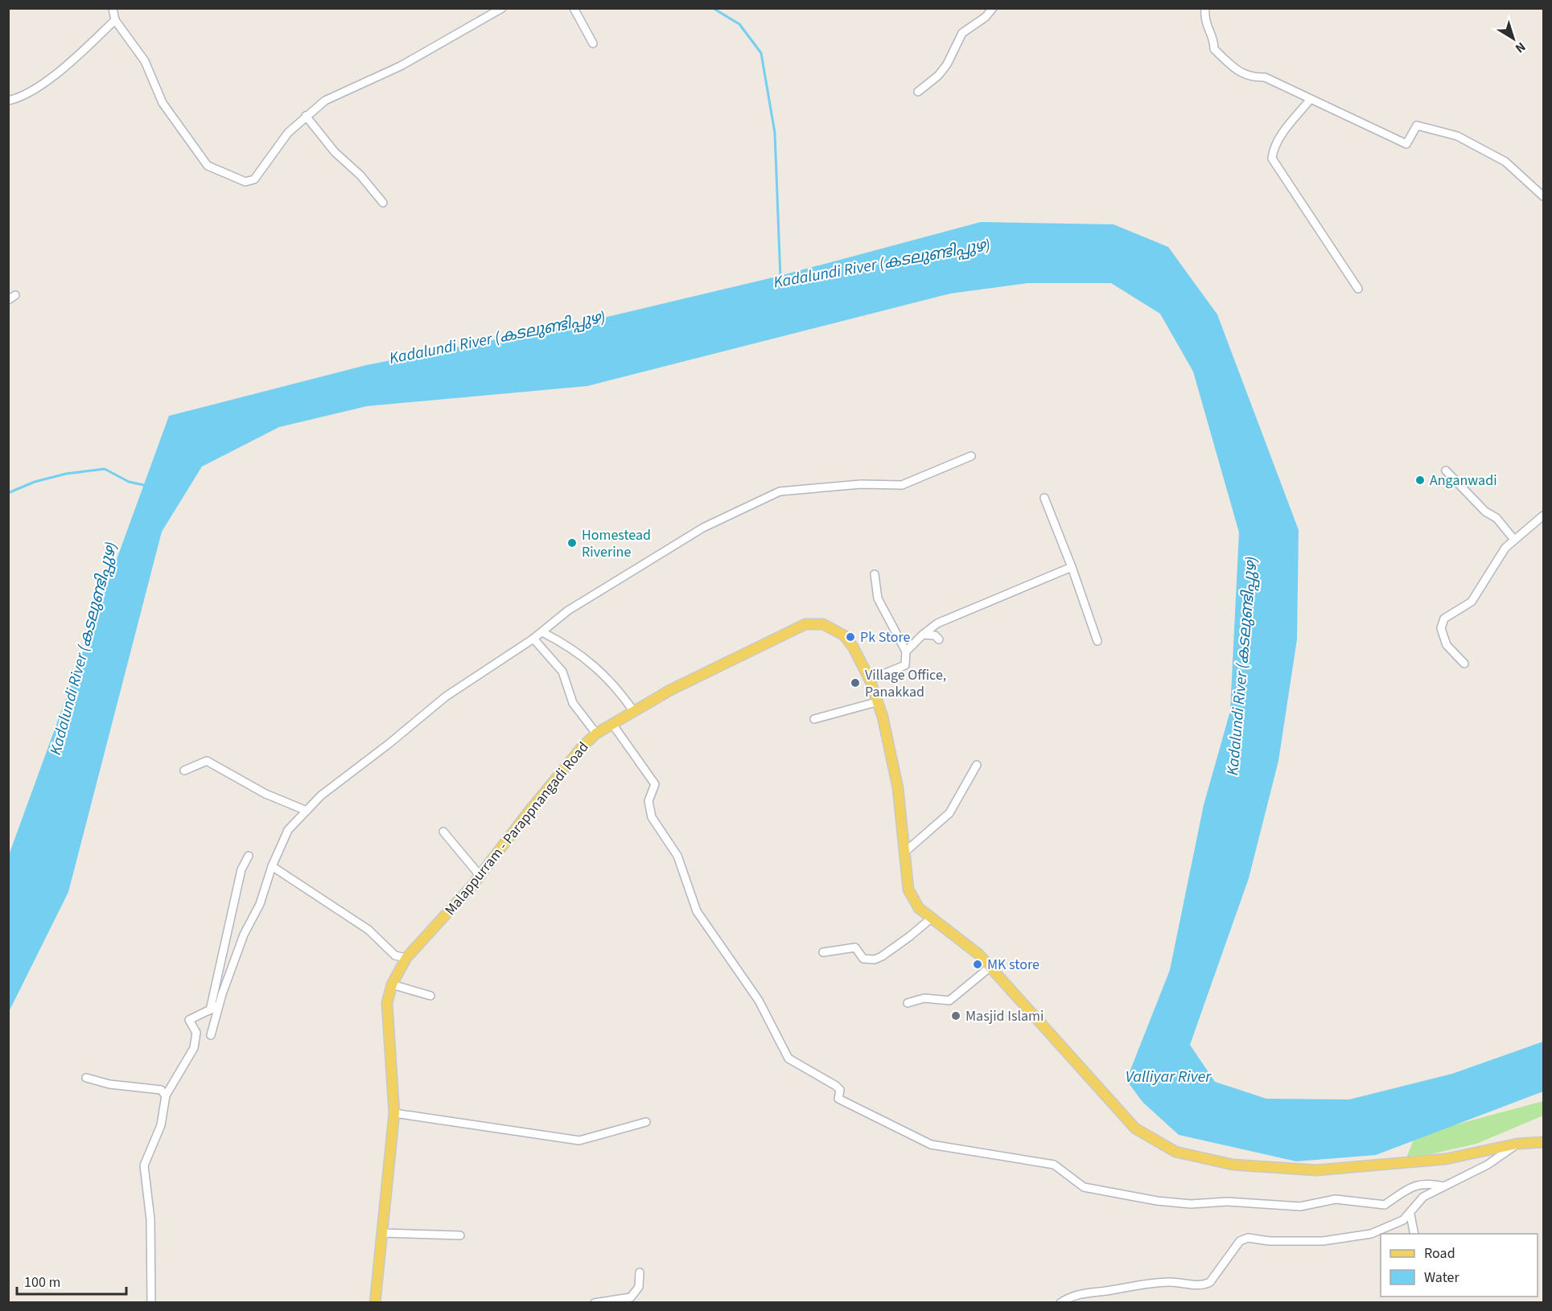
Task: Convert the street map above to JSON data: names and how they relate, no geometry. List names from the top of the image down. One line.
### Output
{"streets":{"main road":["Malappurram - Parappnangadi Road"]},"water":["Kadalundi River (കടലുണ്ടിപ്പുഴ)","Valliyar River"],"places":["Anganwadi","Homestead Riverine","Pk Store","Village Office, Panakkad","MK store","Masjid Islami"],"legend":["Road","Water"],"scale_bar":"100 m","north":"bottom right"}
